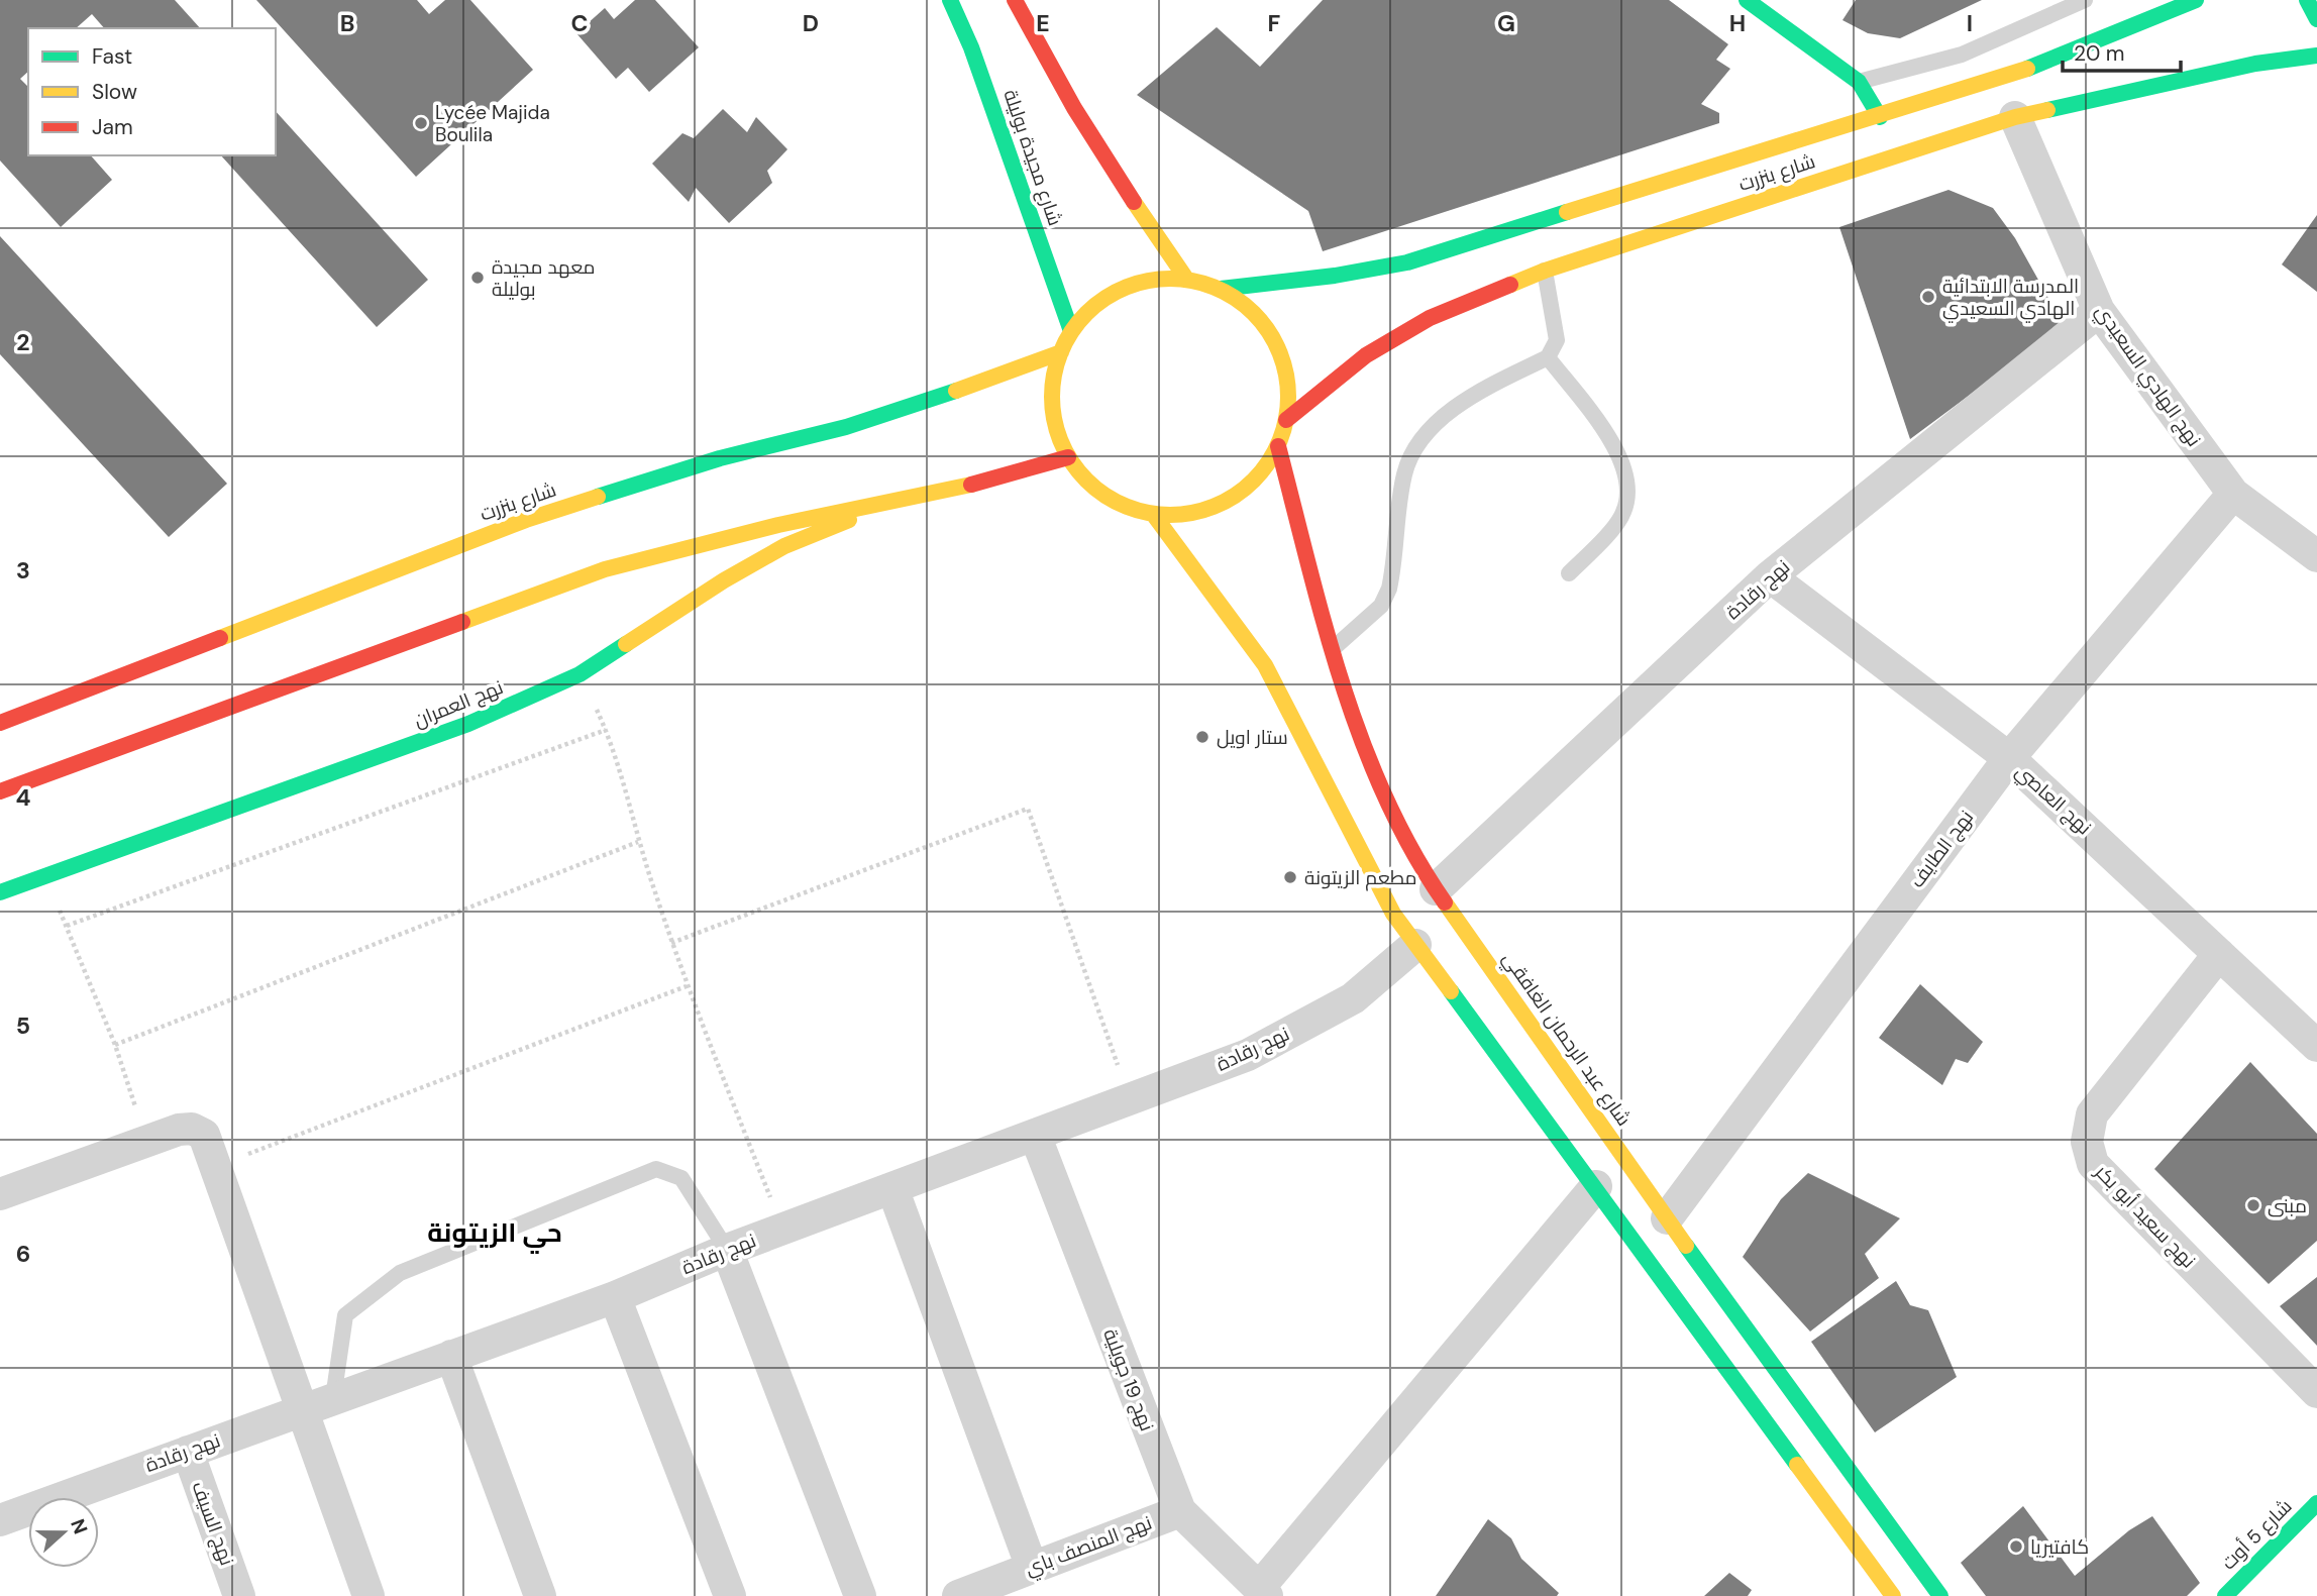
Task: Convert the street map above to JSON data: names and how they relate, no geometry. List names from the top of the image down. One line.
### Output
{"streets":{"main road":["شارع مجيدة بوليلة","شارع بنزرت","نهج العمران","شارع عبد الرحمان الغافقي","شارع 5 أوت"],"street":["نهج الهادي السعيدي","نهج رقادة","نهج العاصي","نهج الطايف","نهج سعيد أبو بكر","نهج 19 جويلية","نهج السيف","نهج المنصف باي"]},"crossings":[["شارع مجيدة بوليلة","شارع بنزرت"],["شارع مجيدة بوليلة","شارع عبد الرحمان الغافقي"],["شارع بنزرت","نهج الهادي السعيدي"],["شارع بنزرت","شارع عبد الرحمان الغافقي"],["نهج الهادي السعيدي","نهج رقادة"],["نهج الهادي السعيدي","نهج الطايف"],["نهج رقادة","نهج العاصي"],["نهج رقادة","شارع عبد الرحمان الغافقي"],["نهج رقادة","نهج 19 جويلية"],["نهج رقادة","نهج السيف"],["نهج العاصي","نهج الطايف"],["نهج العاصي","نهج سعيد أبو بكر"],["نهج الطايف","شارع عبد الرحمان الغافقي"],["نهج 19 جويلية","نهج المنصف باي"]],"districts":["حي الزيتونة"],"places":["Lycée Majida Boulila","معهد مجيدة بوليلة","المدرسة الابتدائية الهادي السعيدي","ستار اويل","مطعم الزيتونة","مبنى","كافتيريا"],"legend":["Fast","Slow","Jam"],"scale_bar":"20 m","north":"right","grid":{"columns":["B","C","D","E","F","G","H","I"],"rows":["2","3","4","5","6"]}}
